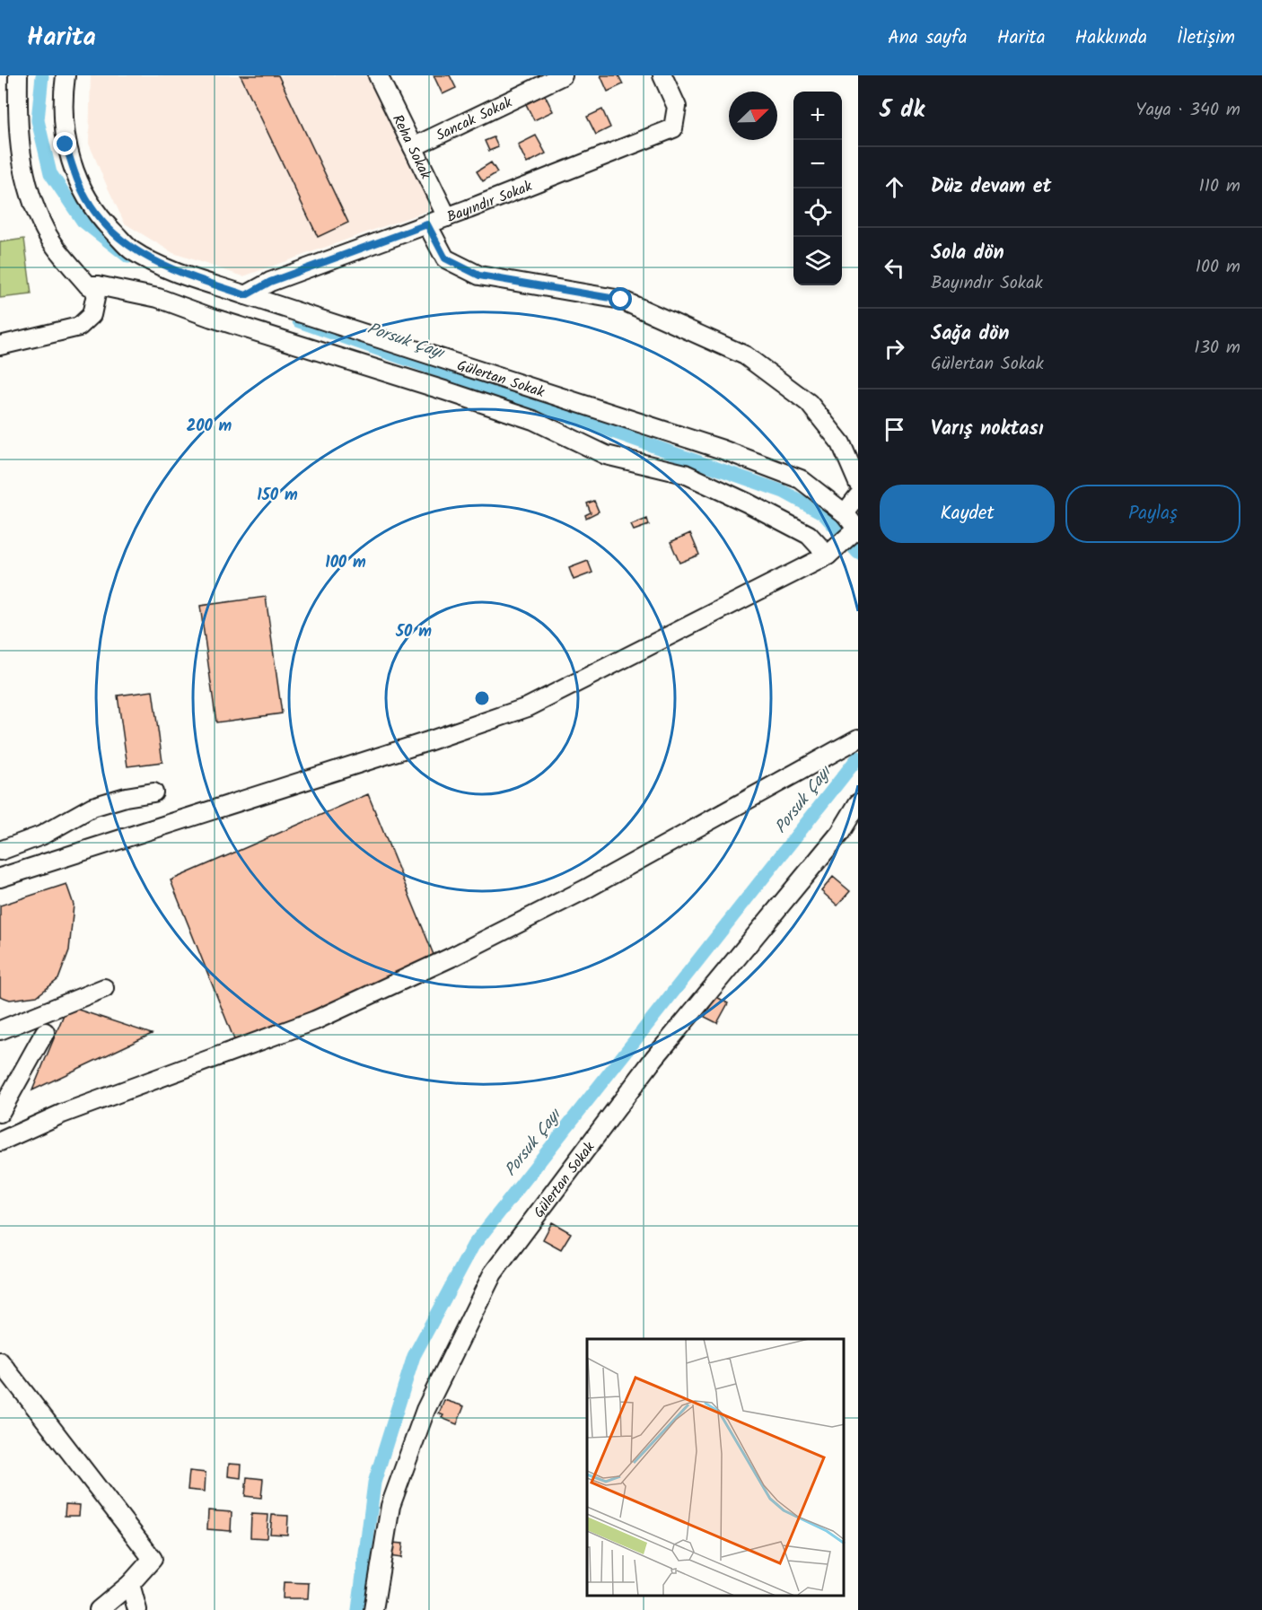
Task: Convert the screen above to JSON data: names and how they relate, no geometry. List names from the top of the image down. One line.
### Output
{"streets":{"street":["Sancak Sokak","Reha Sokak","Bayındır Sokak","Gülertan Sokak"]},"crossings":[["Sancak Sokak","Reha Sokak"],["Reha Sokak","Bayındır Sokak"],["Bayındır Sokak","Gülertan Sokak"]],"water":["Porsuk Çayı"],"north":"top right","page":{"header":"Harita","nav":["Ana sayfa","Harita","Hakkında","İletişim"],"heading":["5 dk","Yaya · 340 m"],"map_buttons":["+","−"],"list":[["Düz devam et","110 m"],["Sola dön","Bayındır Sokak","100 m"],["Sağa dön","Gülertan Sokak","130 m"],"Varış noktası"],"buttons":["Kaydet","Paylaş"]},"rings":["200 m","150 m","100 m","50 m"]}
